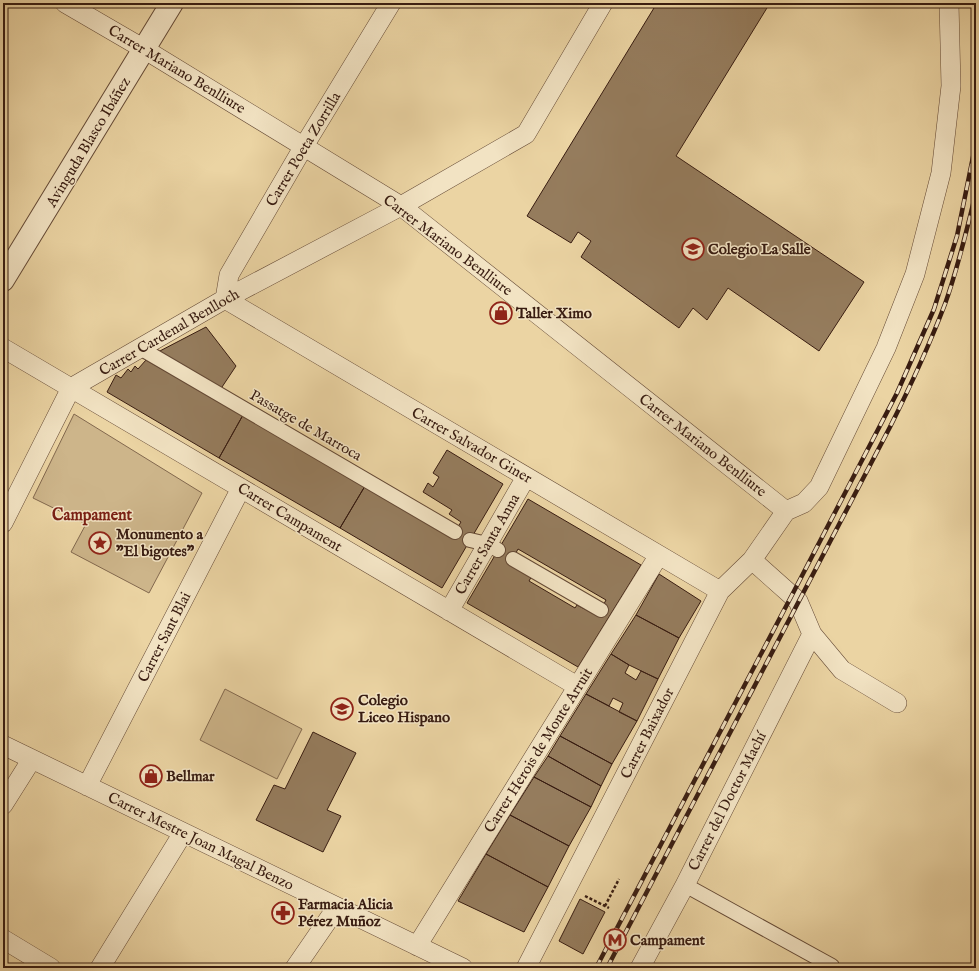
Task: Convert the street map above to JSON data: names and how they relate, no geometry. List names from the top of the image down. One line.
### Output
{"streets":{"street":["Carrer Mariano Benlliure","Avinguda Blasco Ibáñez","Carrer Poeta Zorrilla","Carrer Cardenal Benlloch","Passatge de Marroca","Carrer Salvador Giner","Carrer Campament","Carrer Santa Anna","Carrer Sant Blai","Carrer Baixador","Carrer Herois de Monte Arruit","Carrer del Doctor Machí","Carrer Mestre Joan Magal Benzo"]},"crossings":[["Carrer Mariano Benlliure","Avinguda Blasco Ibáñez"],["Carrer Mariano Benlliure","Carrer Poeta Zorrilla"],["Carrer Mariano Benlliure","Carrer Cardenal Benlloch"],["Carrer Mariano Benlliure","Carrer Baixador"],["Carrer Poeta Zorrilla","Carrer Cardenal Benlloch"],["Carrer Poeta Zorrilla","Carrer Salvador Giner"],["Carrer Cardenal Benlloch","Passatge de Marroca"],["Carrer Cardenal Benlloch","Carrer Salvador Giner"],["Carrer Cardenal Benlloch","Carrer Campament"],["Carrer Salvador Giner","Carrer Santa Anna"],["Carrer Salvador Giner","Carrer Baixador"],["Carrer Salvador Giner","Carrer Herois de Monte Arruit"],["Carrer Campament","Carrer Santa Anna"],["Carrer Campament","Carrer Sant Blai"],["Carrer Campament","Carrer Herois de Monte Arruit"],["Carrer Sant Blai","Carrer Mestre Joan Magal Benzo"],["Carrer Herois de Monte Arruit","Carrer Mestre Joan Magal Benzo"]],"districts":["Campament"],"places":{"school or university":["Colegio La Salle","Colegio Liceo Hispano"],"shop":["Taller Ximo","Bellmar"],"place":["Monumento a \"El bigotes\""],"pharmacy":["Farmacia Alicia Pérez Muñoz"],"metro station":["Campament"]}}
